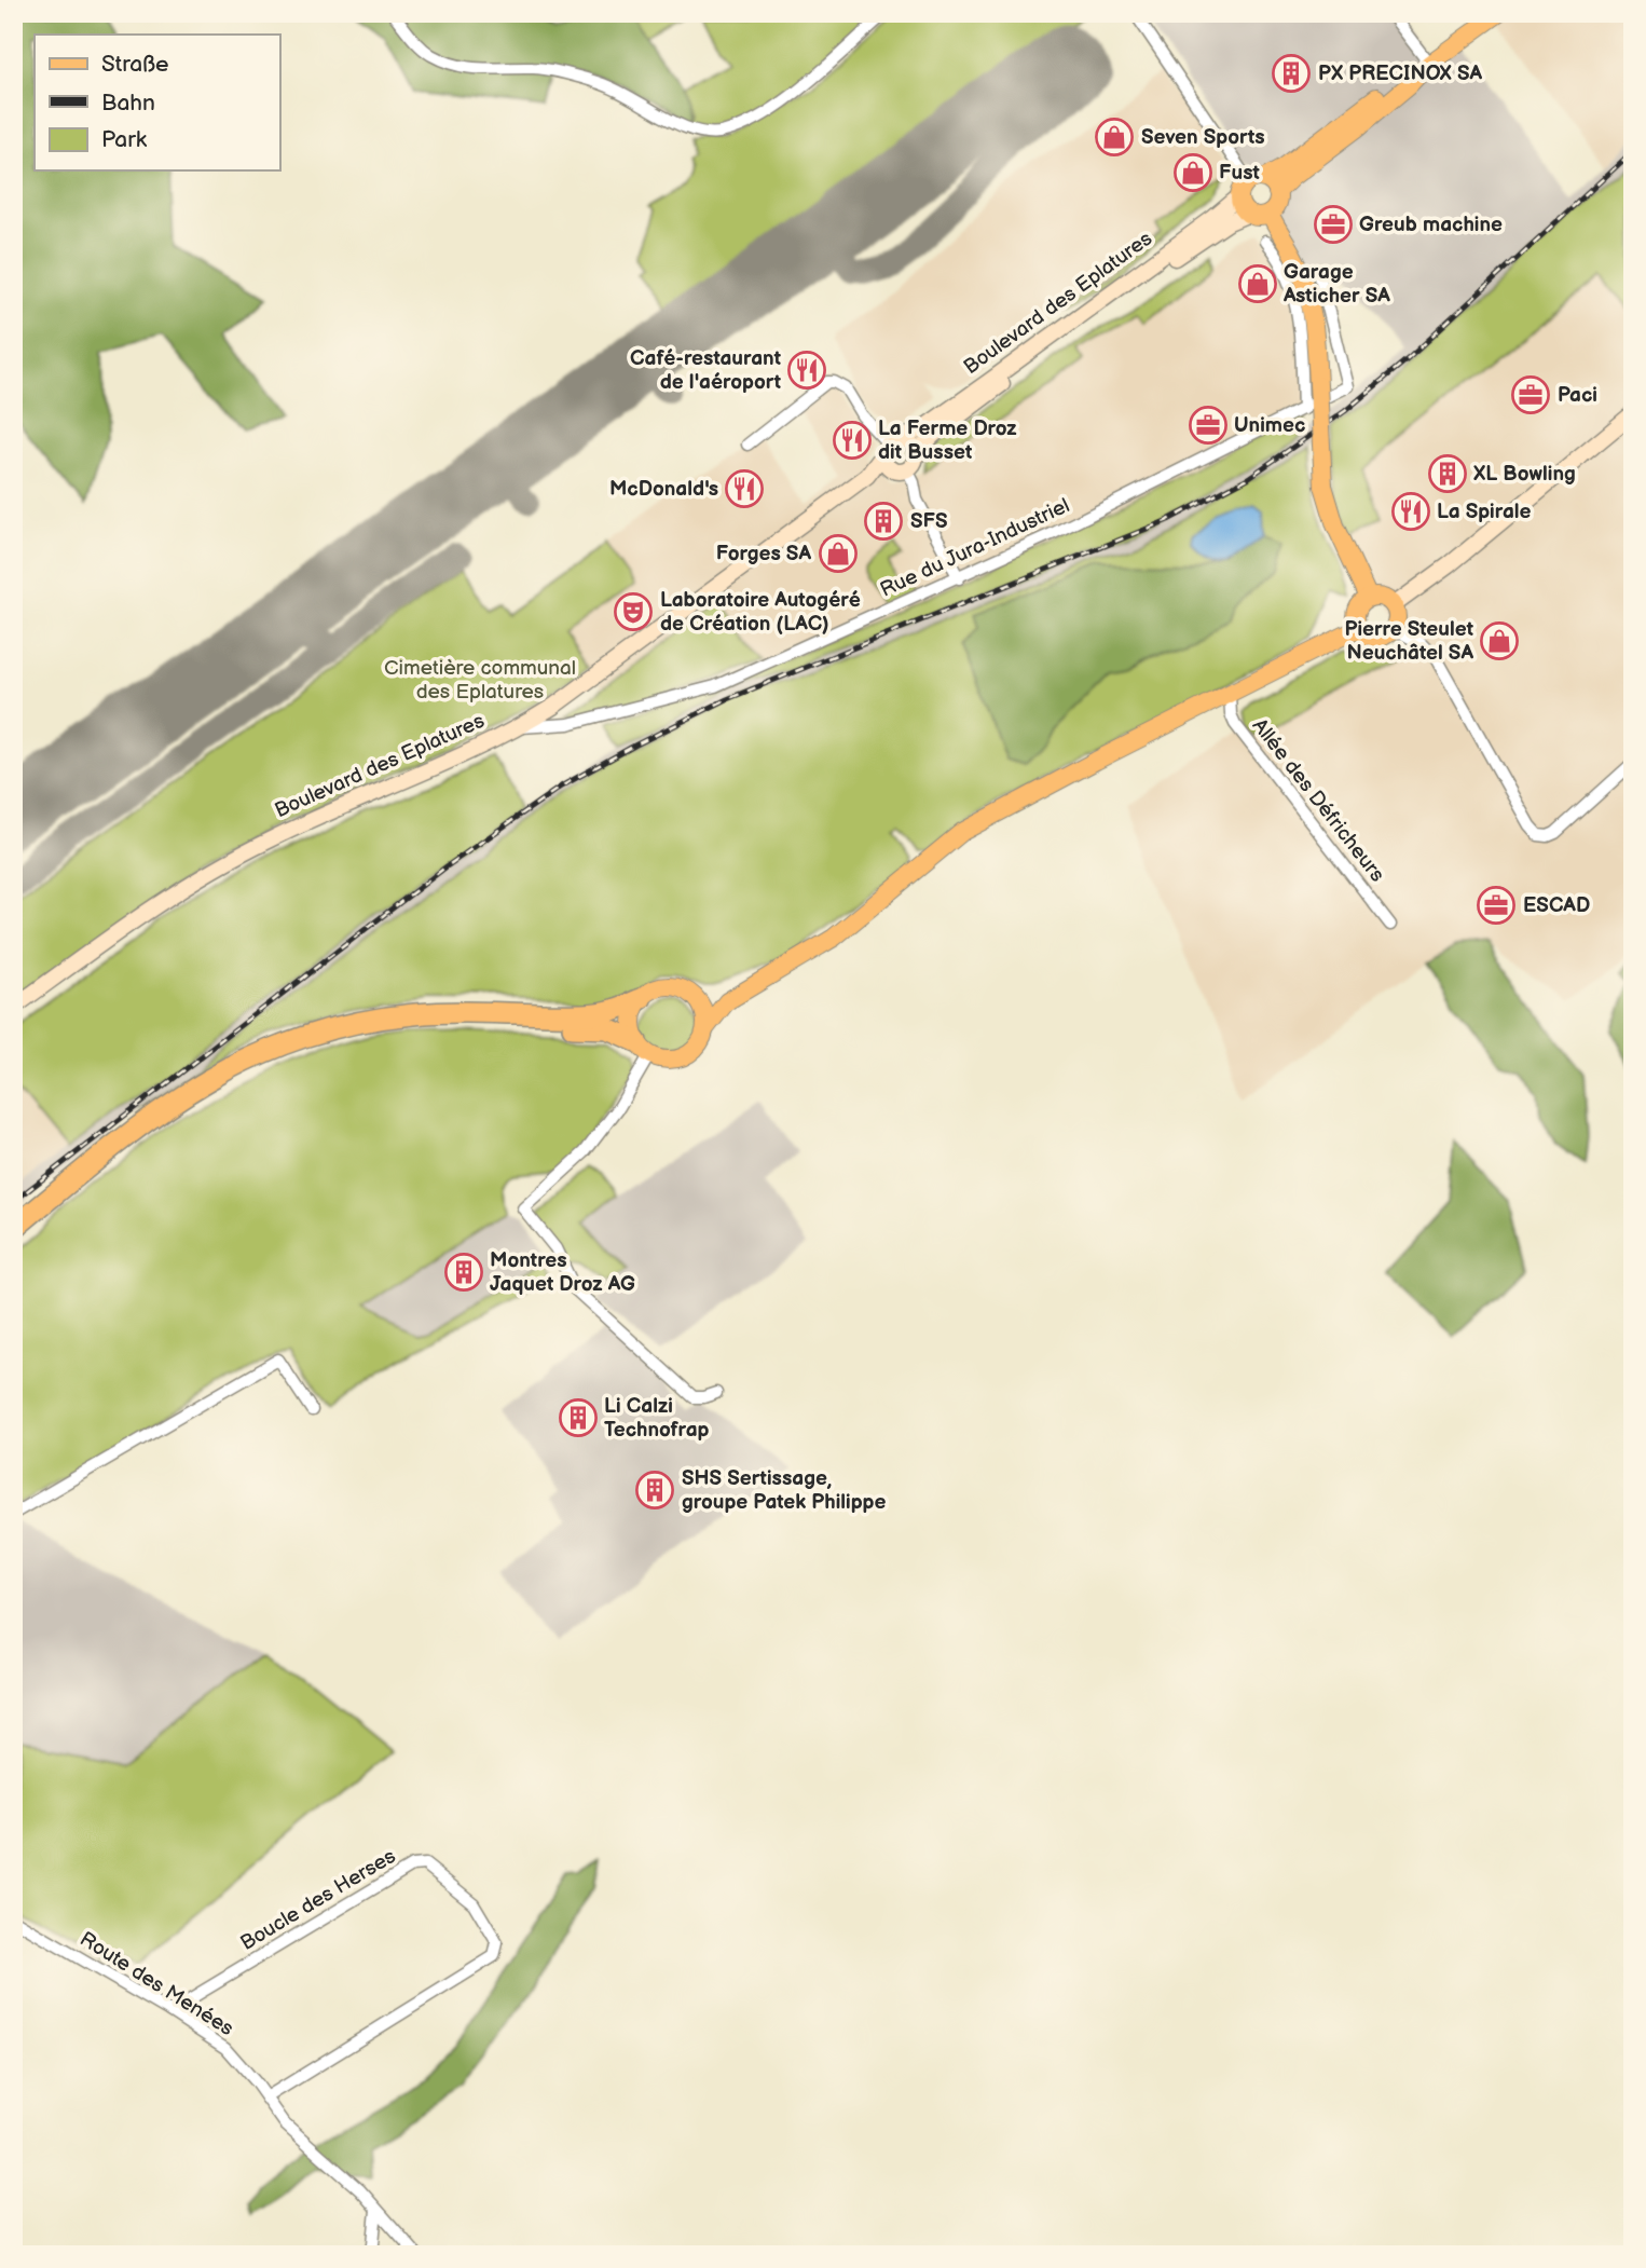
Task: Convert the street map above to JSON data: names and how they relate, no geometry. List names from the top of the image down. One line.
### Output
{"streets":{"main road":["Boulevard des Eplatures"],"street":["Rue du Jura-Industriel","Allée des Défricheurs","Boucle des Herses","Route des Menées"]},"crossings":[["Boulevard des Eplatures","Rue du Jura-Industriel"],["Boucle des Herses","Route des Menées"]],"parks":["Cimetière communal des Eplatures"],"places":{"building":["PX PRECINOX SA","XL Bowling","SFS","Montres Jaquet Droz AG","Li Calzi Technofrap","SHS Sertissage, groupe Patek Philippe"],"shop":["Seven Sports","Fust","Garage Asticher SA","Forges SA","Pierre Steulet Neuchâtel SA"],"office":["Greub machine","Paci","Unimec","ESCAD"],"restaurant":["Café-restaurant de l'aéroport","La Ferme Droz dit Busset","McDonald's","La Spirale"],"theatre":["Laboratoire Autogéré de Création (LAC)"]},"legend":["Straße","Bahn","Park"]}
